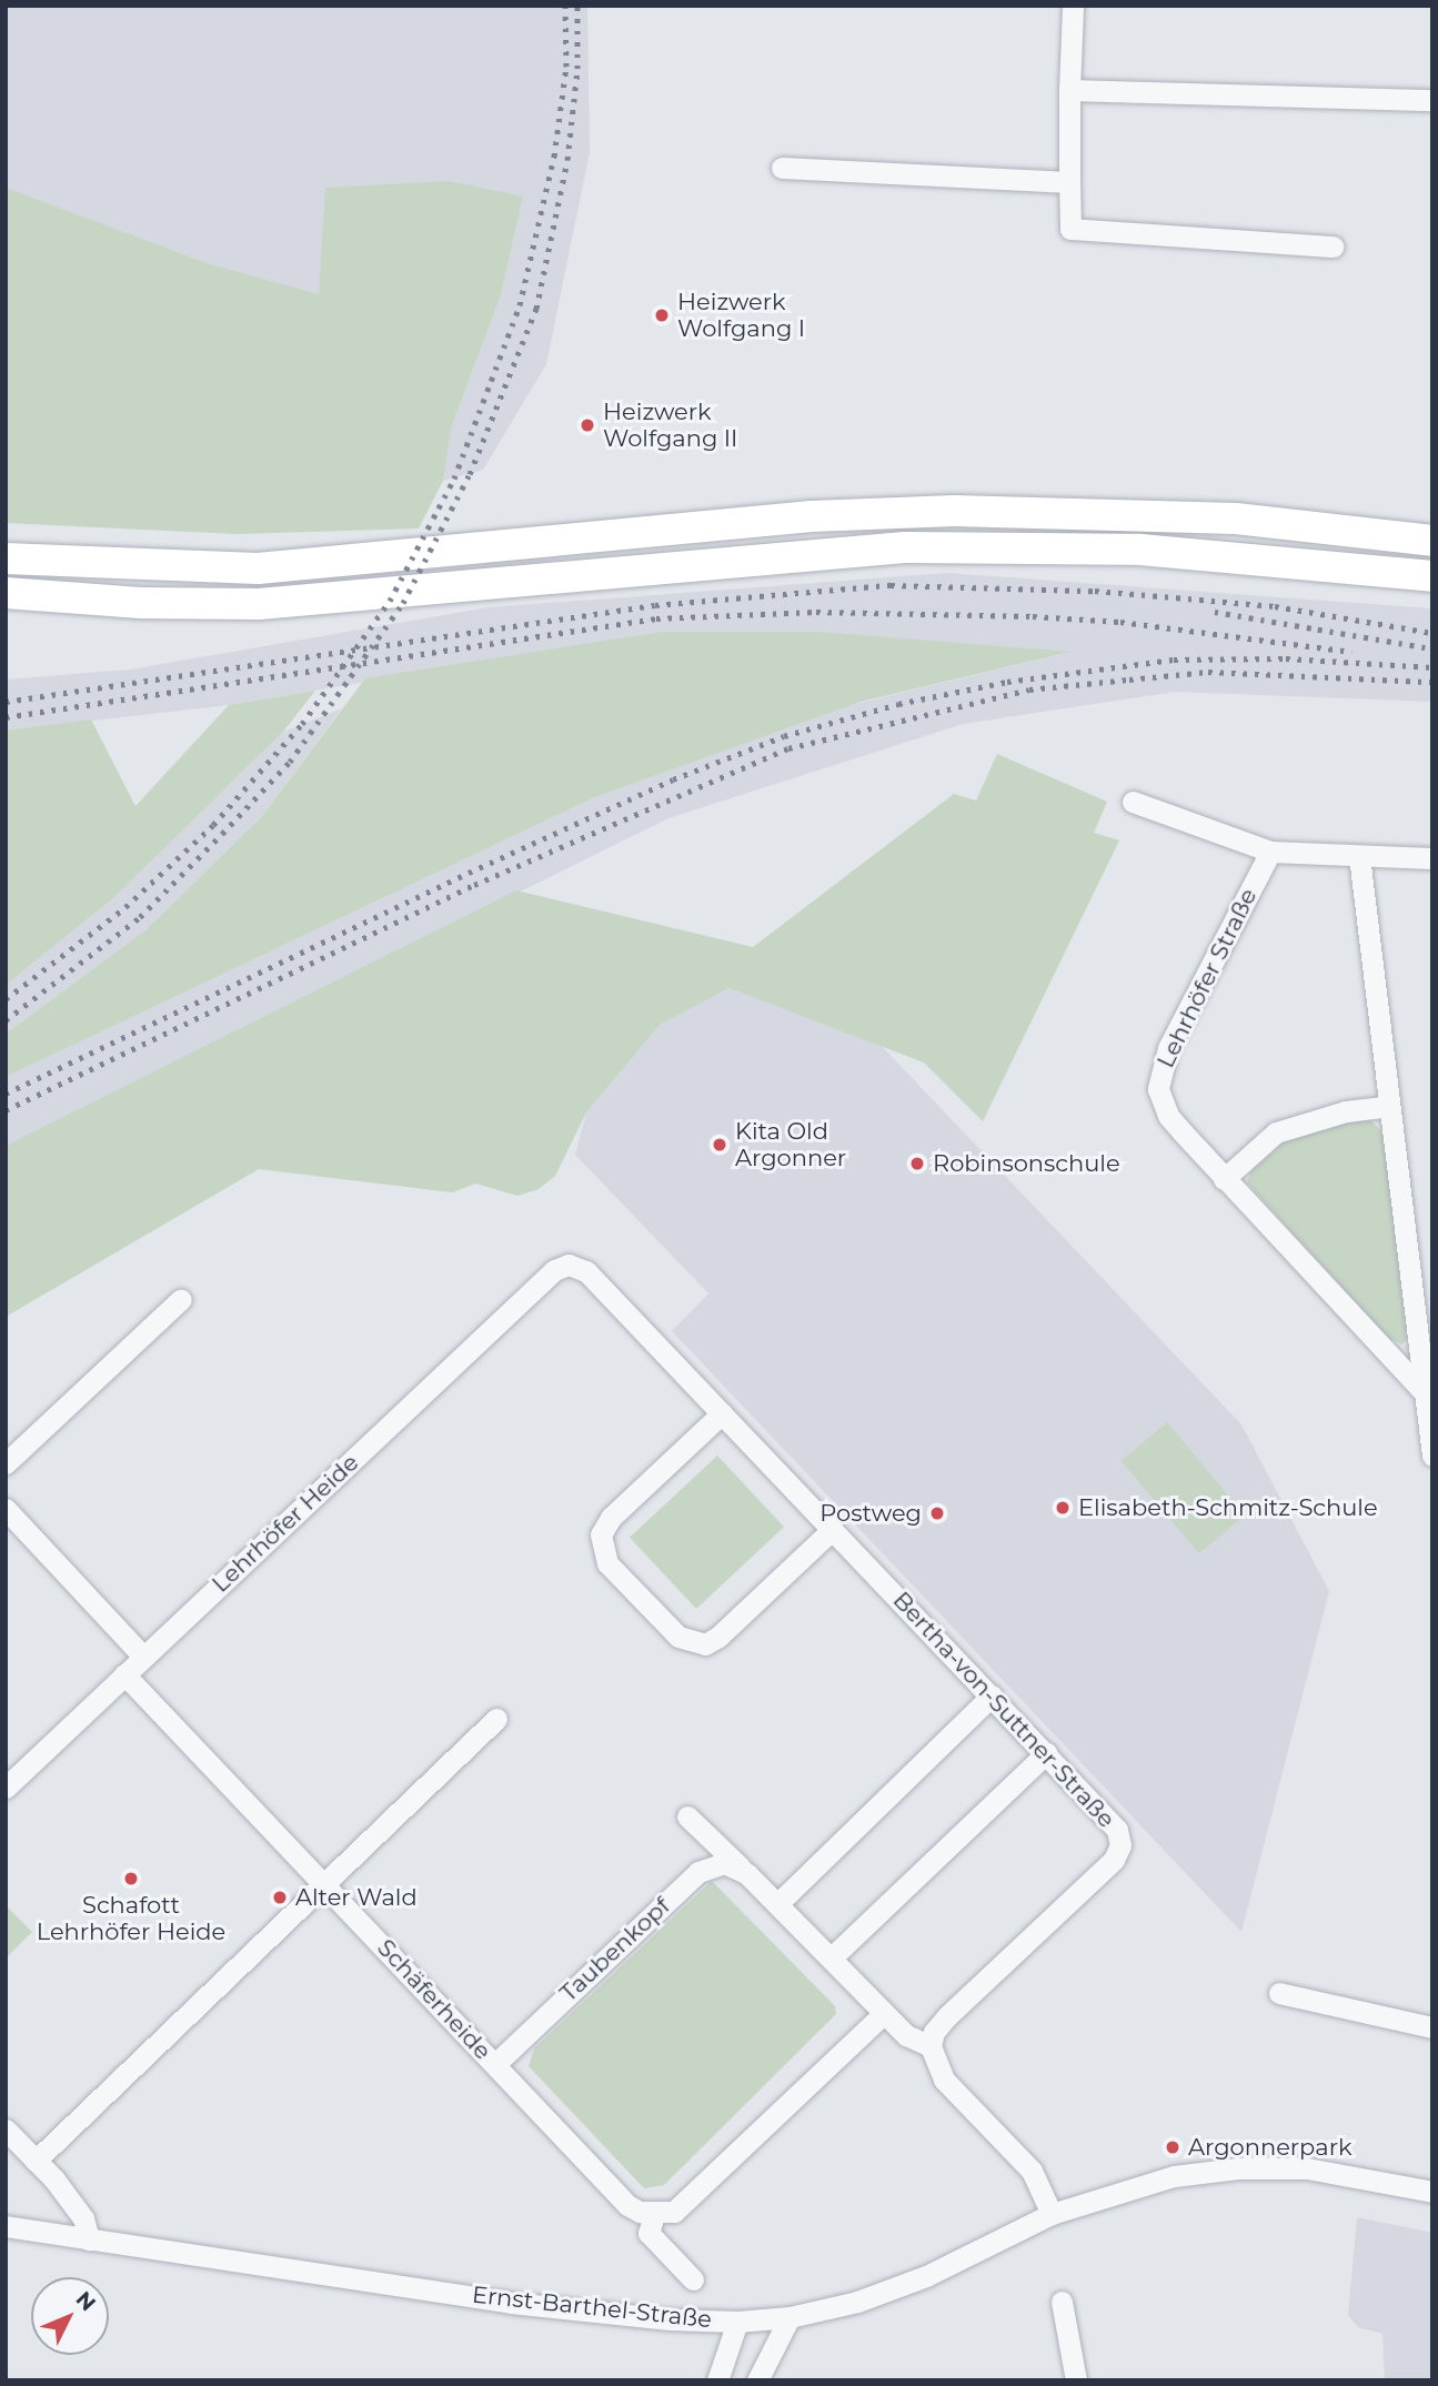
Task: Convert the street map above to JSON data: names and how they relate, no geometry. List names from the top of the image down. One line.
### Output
{"streets":{"street":["Lehrhöfer Straße","Lehrhöfer Heide","Bertha-von-Suttner-Straße","Taubenkopf","Schäferheide","Ernst-Barthel-Straße"]},"crossings":[["Lehrhöfer Heide","Bertha-von-Suttner-Straße"],["Lehrhöfer Heide","Schäferheide"],["Taubenkopf","Schäferheide"]],"places":["Heizwerk Wolfgang I","Heizwerk Wolfgang II","Kita Old Argonner","Robinsonschule","Elisabeth-Schmitz-Schule","Postweg","Schafott Lehrhöfer Heide","Alter Wald","Argonnerpark"],"north":"top right"}
